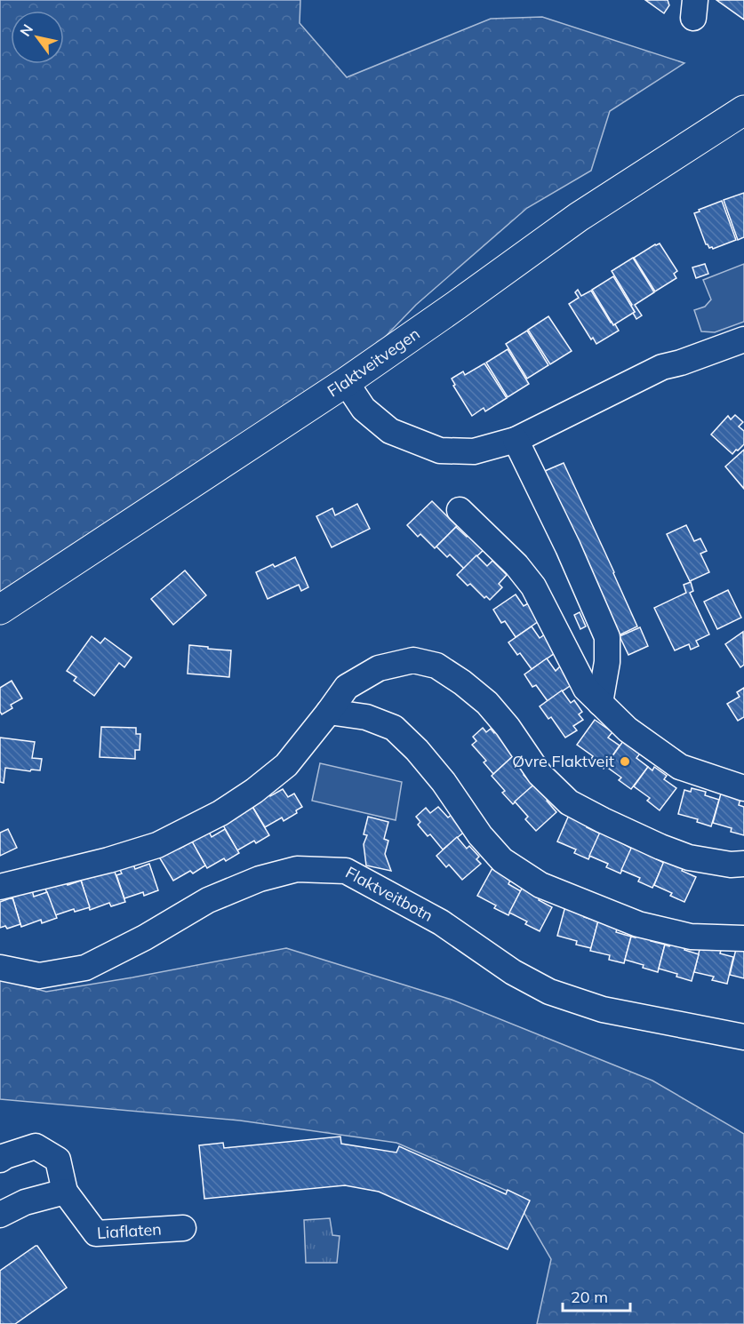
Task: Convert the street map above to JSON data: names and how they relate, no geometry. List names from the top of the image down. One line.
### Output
{"streets":{"main road":["Flaktveitvegen"],"street":["Flaktveitbotn","Liaflaten"]},"places":["Øvre Flaktveit"],"scale_bar":"20 m","north":"top left"}
